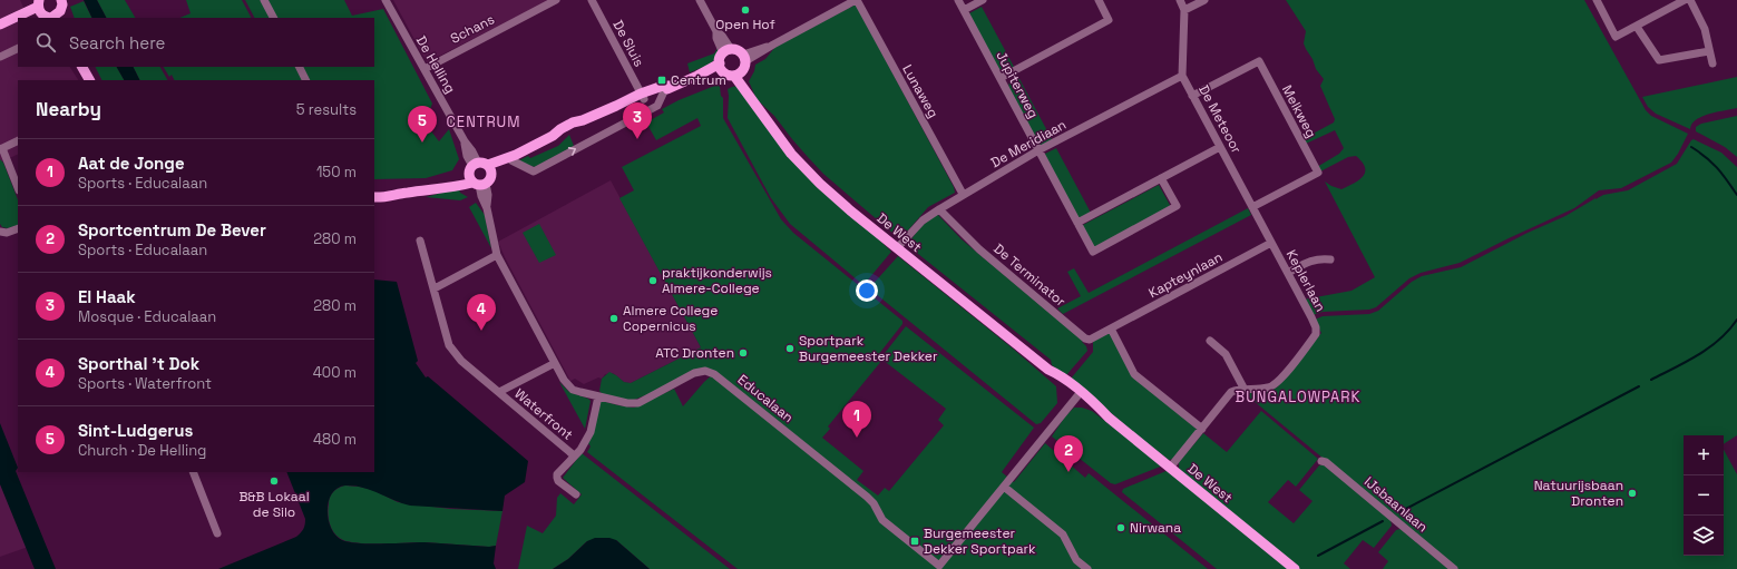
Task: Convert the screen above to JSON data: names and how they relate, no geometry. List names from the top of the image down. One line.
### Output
{"streets":{"main road":["De West"],"street":["Schans","De Sluis","De Helling","Jupiterweg","Lunaweg","Melkweg","De Meteoor","De Meridiaan","De Terminator","Kapteynlaan","Keplerlaan","Educalaan","Waterfront","IJsbaanlaan"]},"crossings":[["Schans","De Helling"],["De Helling","Educalaan"],["Jupiterweg","De Meridiaan"],["Lunaweg","De Meridiaan"],["Melkweg","De Meteoor"],["De Meteoor","De Meridiaan"],["De Meteoor","Kapteynlaan"],["De Meteoor","Keplerlaan"],["De Meridiaan","De West"],["De Meridiaan","De Terminator"],["De West","Keplerlaan"],["De West","Educalaan"],["De Terminator","Kapteynlaan"],["Kapteynlaan","Keplerlaan"],["Educalaan","Waterfront"]],"districts":["CENTRUM","BUNGALOWPARK"],"places":{"other":["Open Hof","praktijkonderwijs Almere-College","Almere College Copernicus","Sportpark Burgemeester Dekker","ATC Dronten","B&B Lokaal de Silo","Natuurijsbaan Dronten","Nirwana"],"transit":["Centrum","Burgemeester Dekker Sportpark"]},"page":{"search":"Search here","heading":["Nearby","5 results"],"pins":["3","5","4","1","2"],"list":[{"mark":"1","name":"Aat de Jonge","note":"Sports · Educalaan","value":"150 m"},{"mark":"2","name":"Sportcentrum De Bever","note":"Sports · Educalaan","value":"280 m"},{"mark":"3","name":"El Haak","note":"Mosque · Educalaan","value":"280 m"},{"mark":"4","name":"Sporthal 't Dok","note":"Sports · Waterfront","value":"400 m"},{"mark":"5","name":"Sint-Ludgerus","note":"Church · De Helling","value":"480 m"}],"map_buttons":["+","−"]}}
